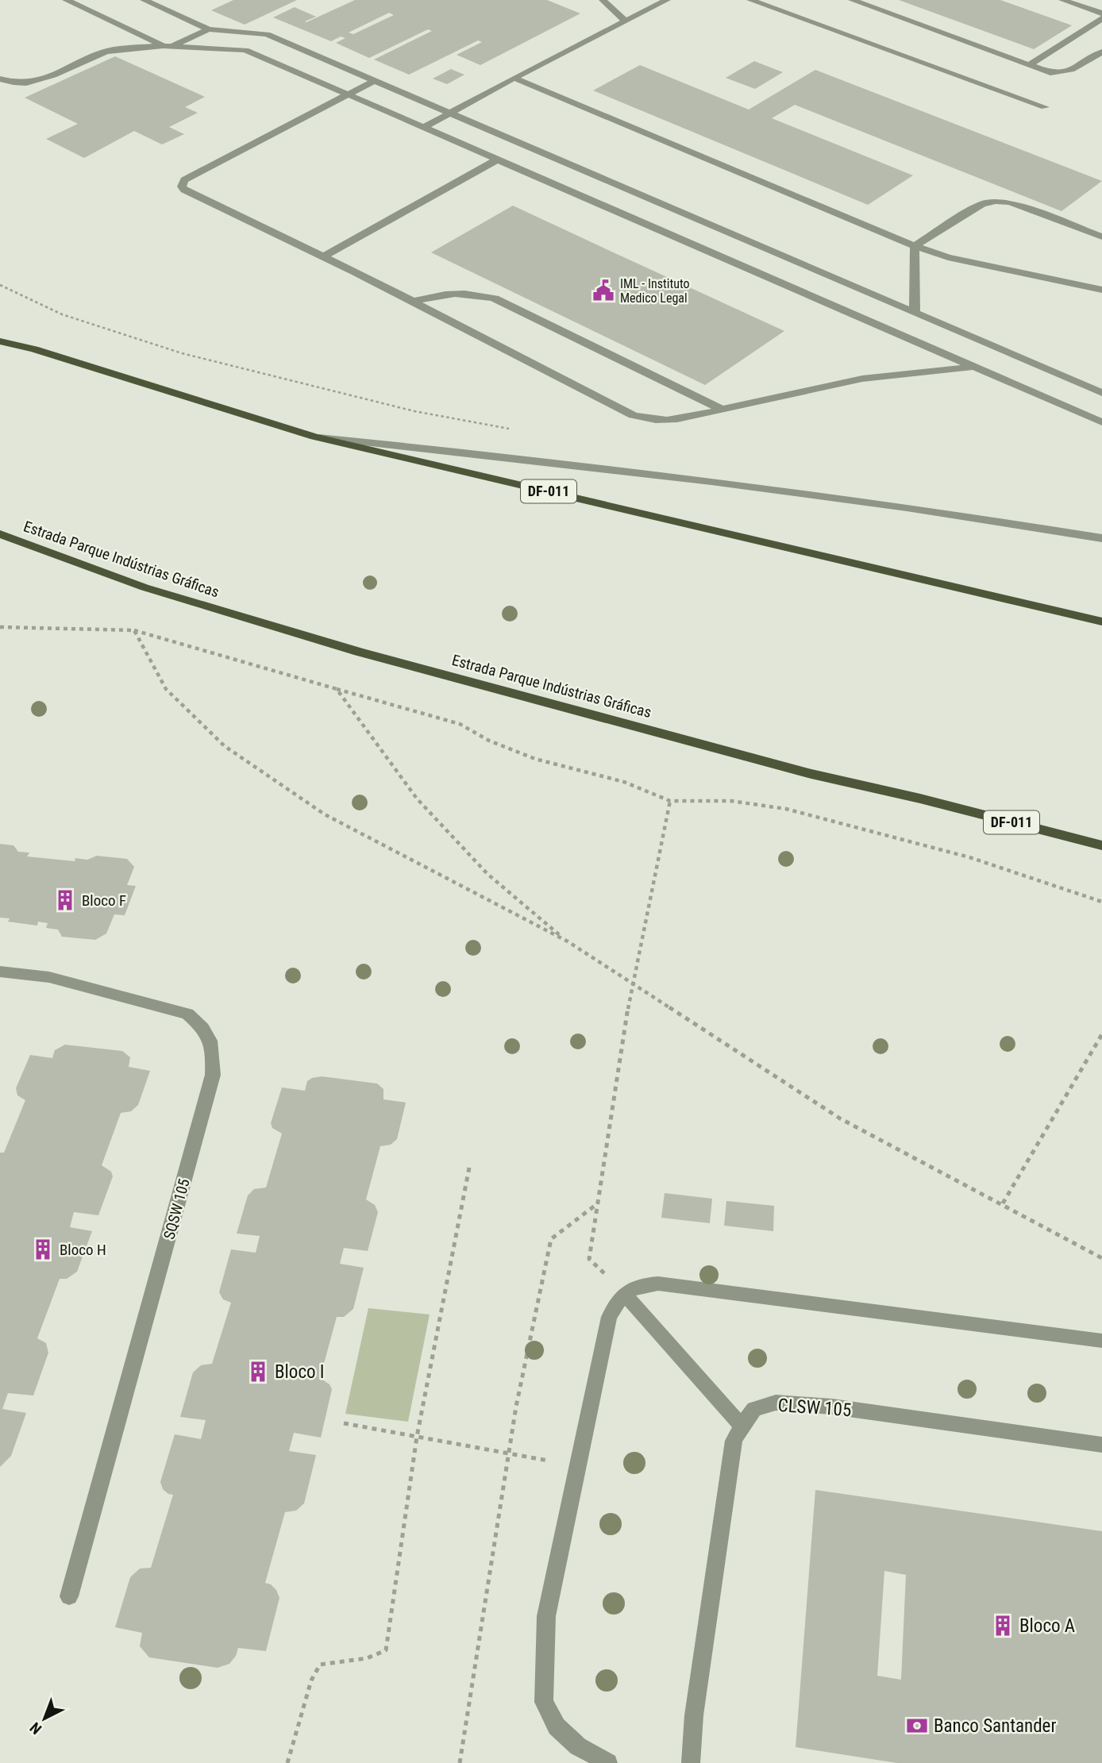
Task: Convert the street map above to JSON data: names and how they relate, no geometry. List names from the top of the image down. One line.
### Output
{"streets":{"main road":["DF-011","Estrada Parque Indústrias Gráficas"],"street":["SQSW 105","CLSW 105"]},"places":{"public building":["IML - Instituto Medico Legal"],"building":["Bloco F","Bloco H","Bloco I","Bloco A"],"bank":["Banco Santander"]},"north":"bottom left"}
